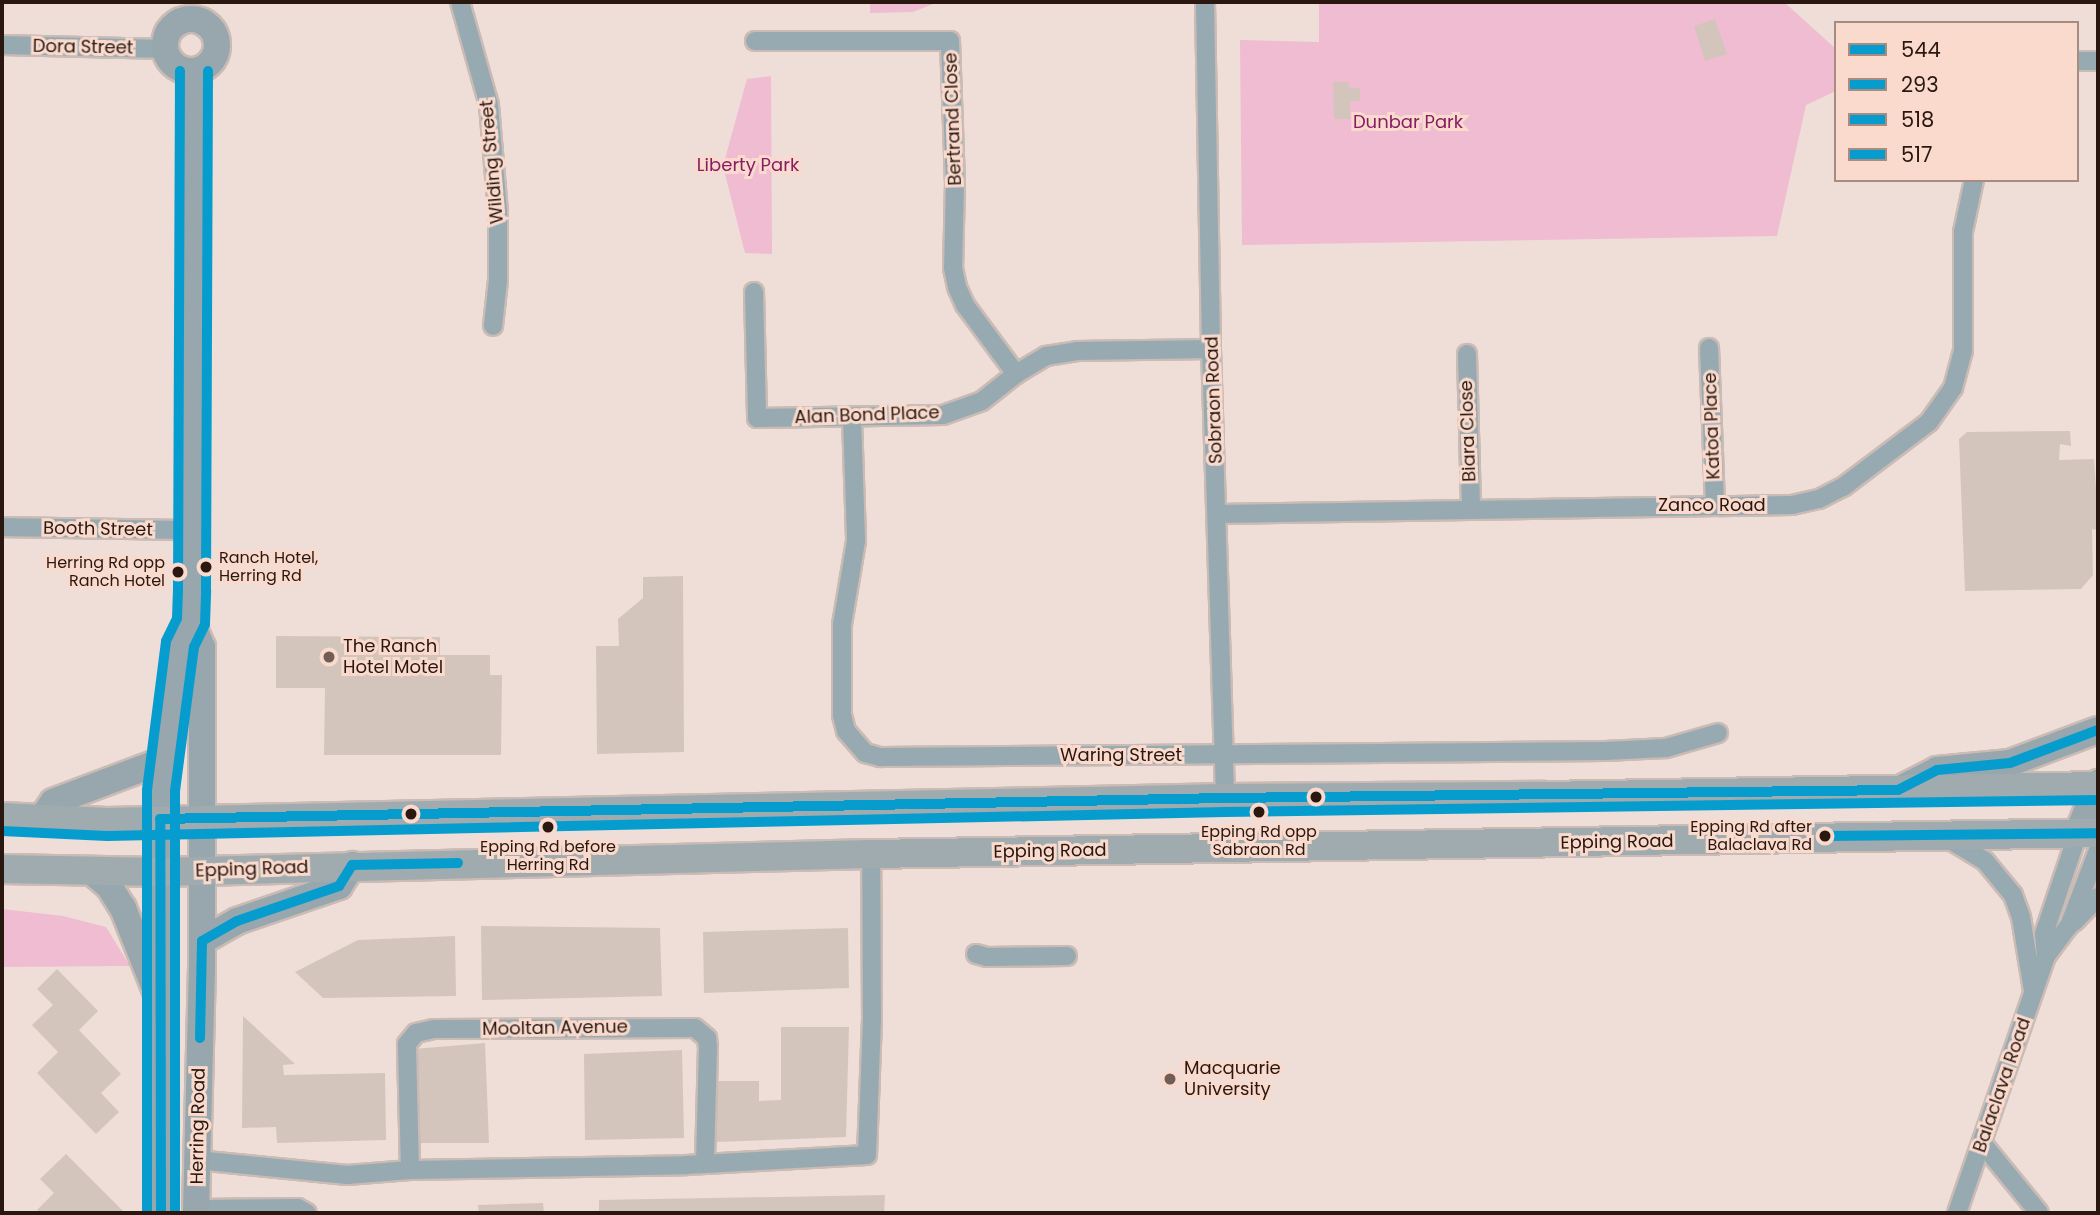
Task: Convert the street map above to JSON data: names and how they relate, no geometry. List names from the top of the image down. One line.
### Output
{"streets":{"main road":["Epping Road","Balaclava Road","Herring Road"],"street":["Dora Street","Bertrand Close","Wilding Street","Sobraon Road","Alan Bond Place","Katoa Place","Biara Close","Zanco Road","Booth Street","Waring Street","Mooltan Avenue"]},"crossings":[["Dora Street","Herring Road"],["Bertrand Close","Alan Bond Place"],["Sobraon Road","Alan Bond Place"],["Sobraon Road","Zanco Road"],["Sobraon Road","Waring Street"],["Alan Bond Place","Waring Street"],["Katoa Place","Zanco Road"],["Biara Close","Zanco Road"],["Booth Street","Herring Road"],["Epping Road","Balaclava Road"],["Epping Road","Herring Road"]],"parks":["Dunbar Park","Liberty Park"],"places":["Ranch Hotel, Herring Rd","Herring Rd opp Ranch Hotel","The Ranch Hotel Motel","Epping Rd opp Sabraon Rd","Epping Rd before Herring Rd","Epping Rd after Balaclava Rd","Macquarie University"],"lines":["transit line 518","transit line 517","transit line 544","transit line 293"],"legend":["544","293","518","517"]}
